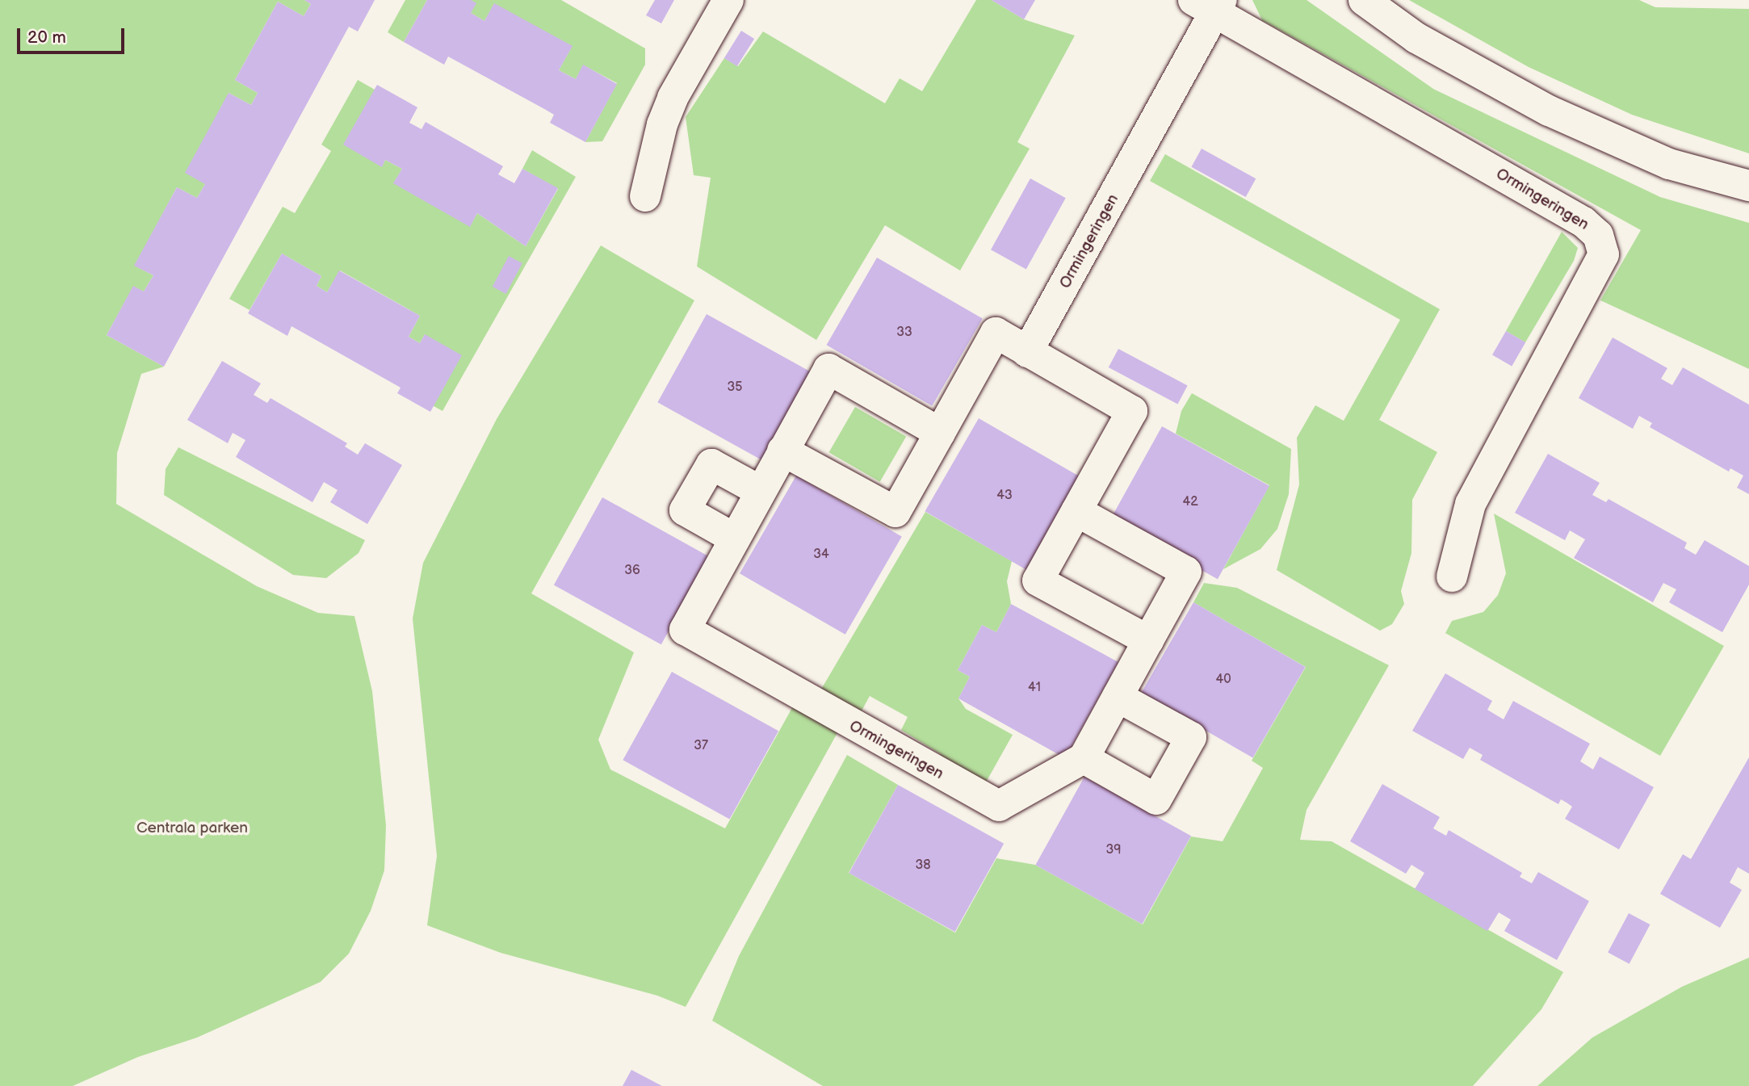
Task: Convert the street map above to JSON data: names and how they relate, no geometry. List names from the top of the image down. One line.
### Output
{"streets":{"street":["Ormingeringen"]},"parks":["Centrala parken"],"house_numbers":["33","35","43","42","34","36","40","41","37","39","38"],"scale_bar":"20 m"}
